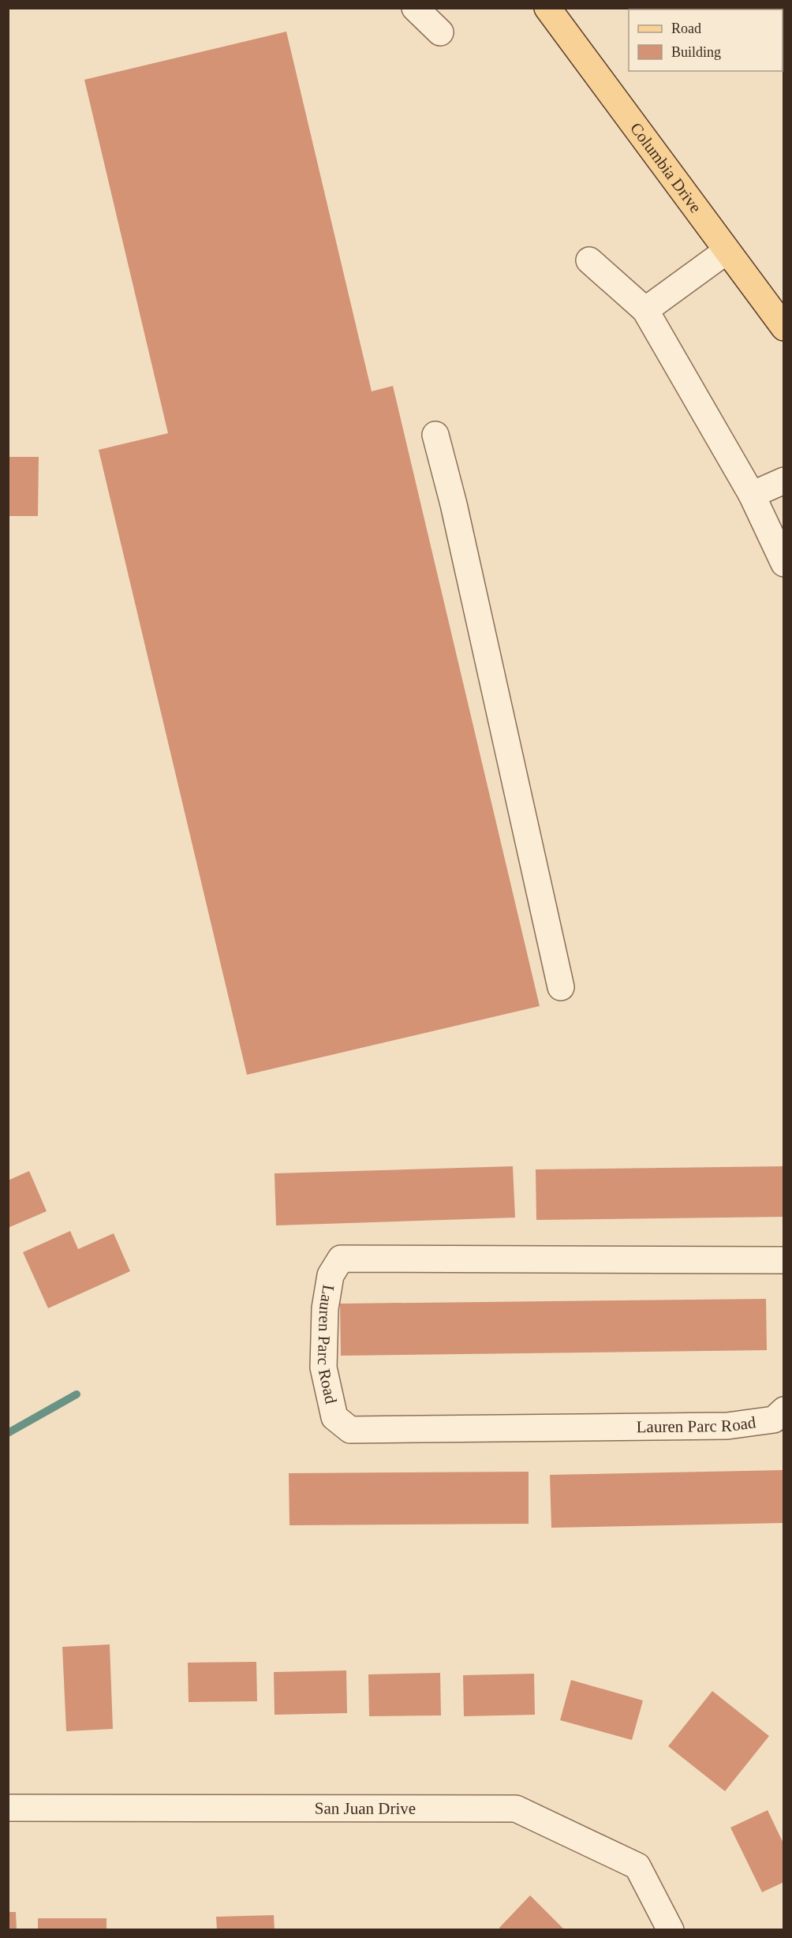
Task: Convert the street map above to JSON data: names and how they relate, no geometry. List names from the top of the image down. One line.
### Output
{"streets":{"main road":["Columbia Drive"],"street":["Lauren Parc Road","San Juan Drive"]},"legend":["Road","Building"]}
